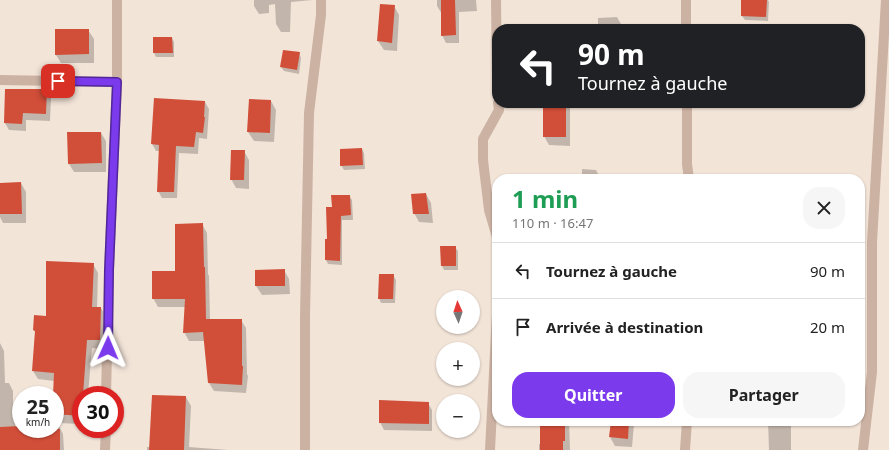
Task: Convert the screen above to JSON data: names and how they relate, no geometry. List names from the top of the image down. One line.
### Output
{"north":"top","page":{"turn":["90 m","Tournez à gauche"],"heading":["1 min","110 m · 16:47"],"list":[{"name":"Tournez à gauche","value":"90 m"},{"name":"Arrivée à destination","value":"20 m"}],"map_buttons":["+","−"],"buttons":["Quitter","Partager"],"speed":"25 km/h","limit":"30"}}
